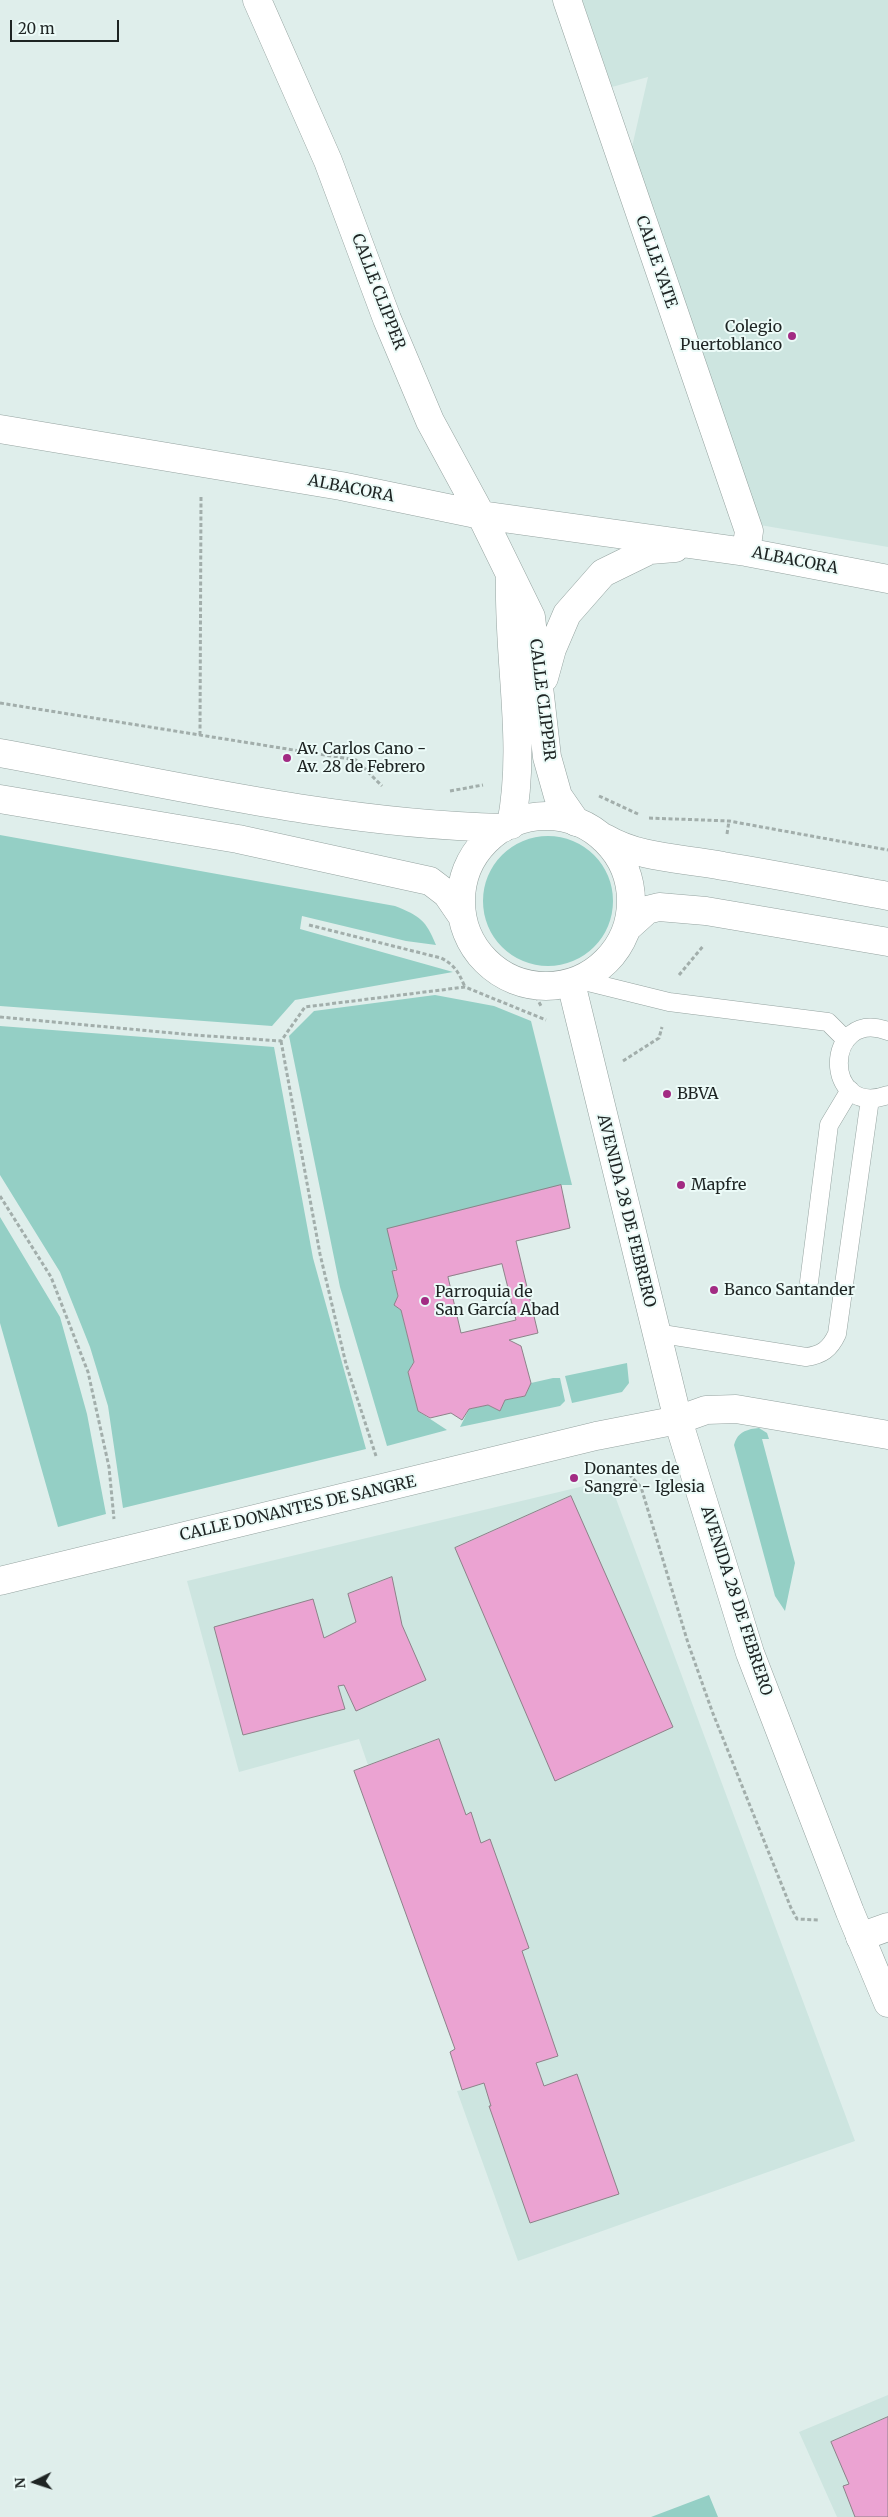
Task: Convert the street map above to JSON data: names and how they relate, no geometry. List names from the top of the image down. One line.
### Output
{"streets":{"street":["CALLE YATE","CALLE CLIPPER","ALBACORA","AVENIDA 28 DE FEBRERO","CALLE DONANTES DE SANGRE"]},"crossings":[["CALLE YATE","ALBACORA"],["CALLE CLIPPER","ALBACORA"],["CALLE CLIPPER","AVENIDA 28 DE FEBRERO"],["AVENIDA 28 DE FEBRERO","CALLE DONANTES DE SANGRE"]],"places":["Colegio Puertoblanco","Av. Carlos Cano - Av. 28 de Febrero","BBVA","Mapfre","Banco Santander","Parroquia de San García Abad","Donantes de Sangre - Iglesia"],"scale_bar":"20 m","north":"left"}
